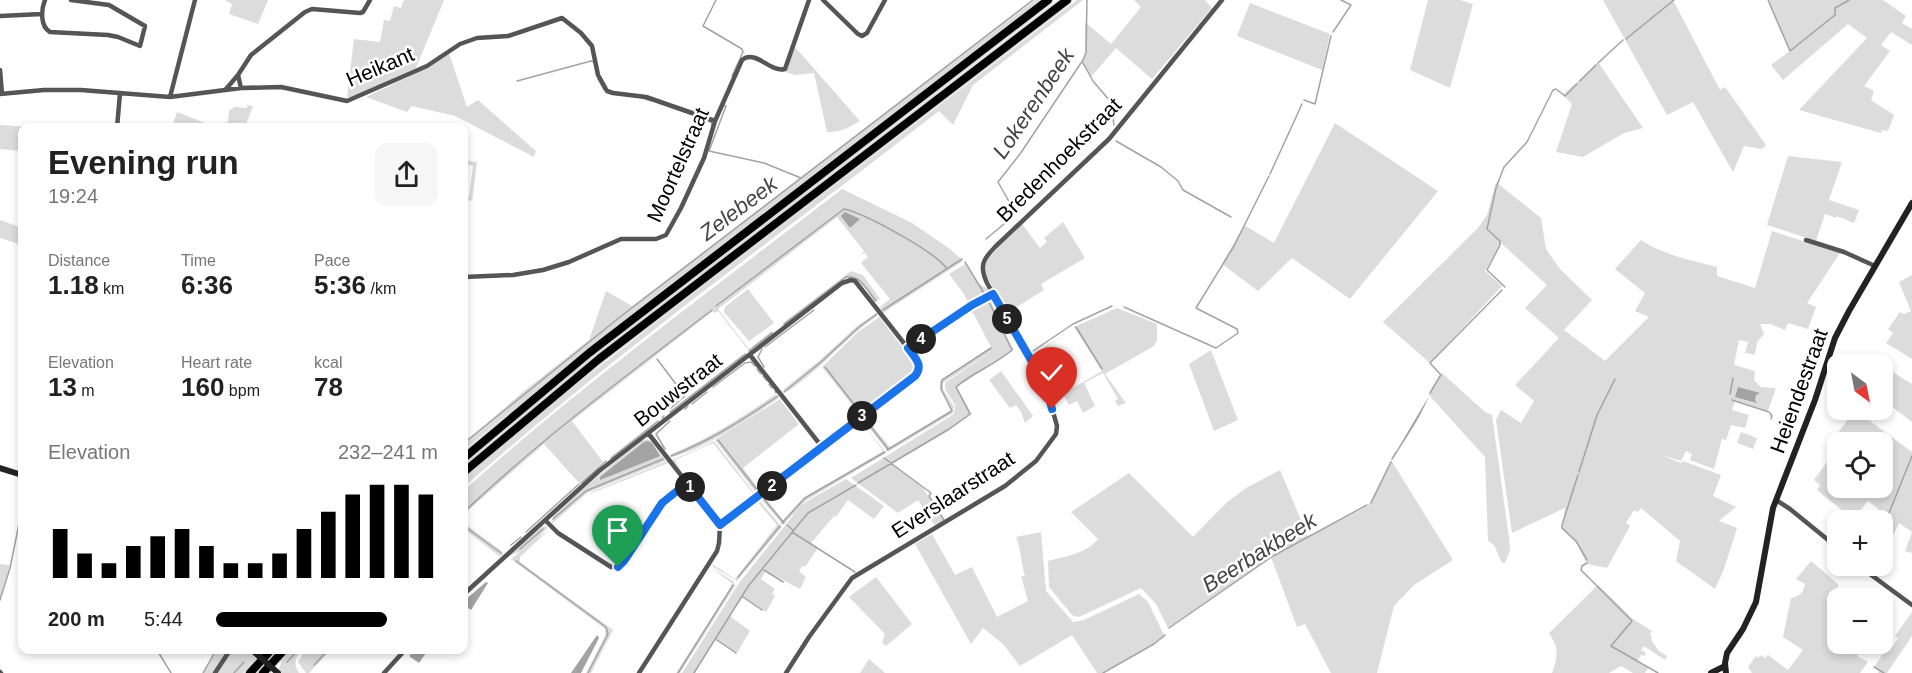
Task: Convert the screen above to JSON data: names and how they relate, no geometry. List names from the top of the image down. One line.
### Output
{"streets":{"main road":["Heiendestraat"],"street":["Heikant","Bredenhoekstraat","Moortelstraat","Bouwstraat","Everslaarstraat"]},"crossings":[["Heikant","Moortelstraat"],["Bredenhoekstraat","Everslaarstraat"]],"water":["Lokerenbeek","Zelebeek","Beerbakbeek"],"north":"bottom right","page":{"heading":["Evening run","19:24"],"stats":[["Distance","1.18 km"],["Time","6:36"],["Pace","5:36 /km"],["Elevation","13 m"],["Heart rate","160 bpm"],["kcal","78"]],"pins":["5","4","3","2","1"],"map_buttons":["+","−"],"chart":["Elevation","232–241 m"],"list":[{"name":"200 m","note":"5:44"}]}}
